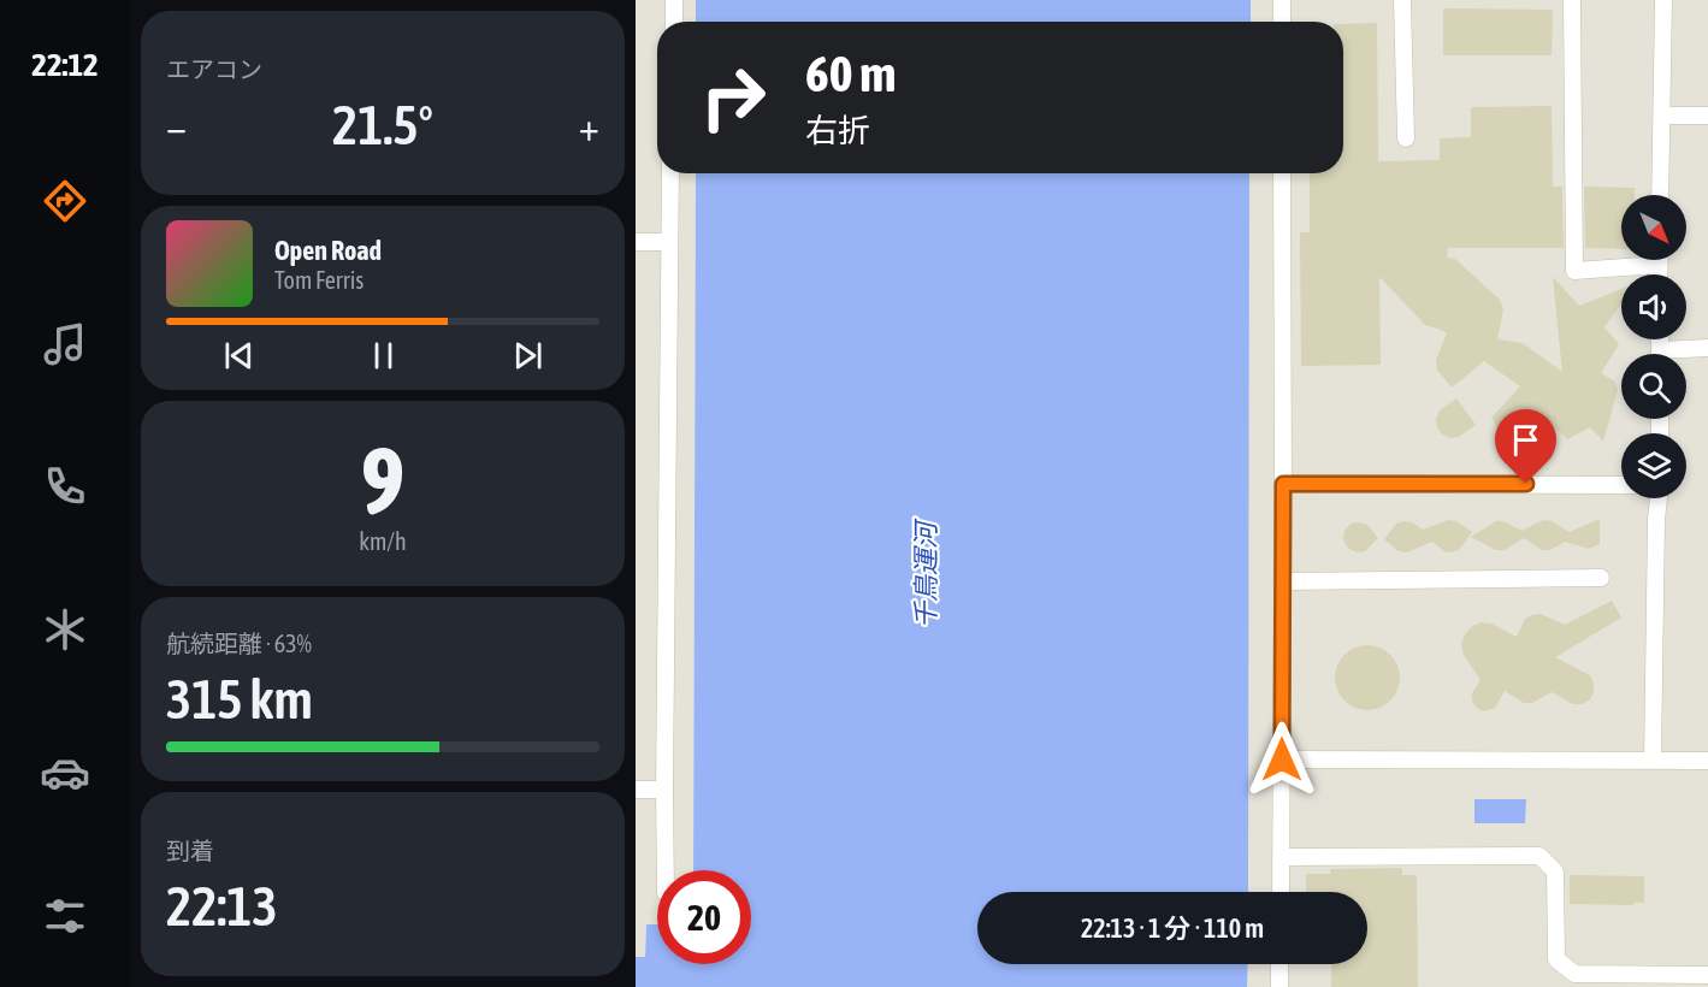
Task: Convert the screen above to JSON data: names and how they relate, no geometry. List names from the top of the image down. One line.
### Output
{"water":["千鳥運河"],"north":"bottom right","page":{"tabs":"22:12","tile":["エアコン",["9","km/h"],["航続距離 · 63%","315 km"],["到着","22:13"]],"turn":["60 m","右折"],"heat":["−","21.5°","+"],"song":["Open Road","Tom Ferris"],"limit":"20","trip":"22:13 · 1 分 · 110 m"}}
